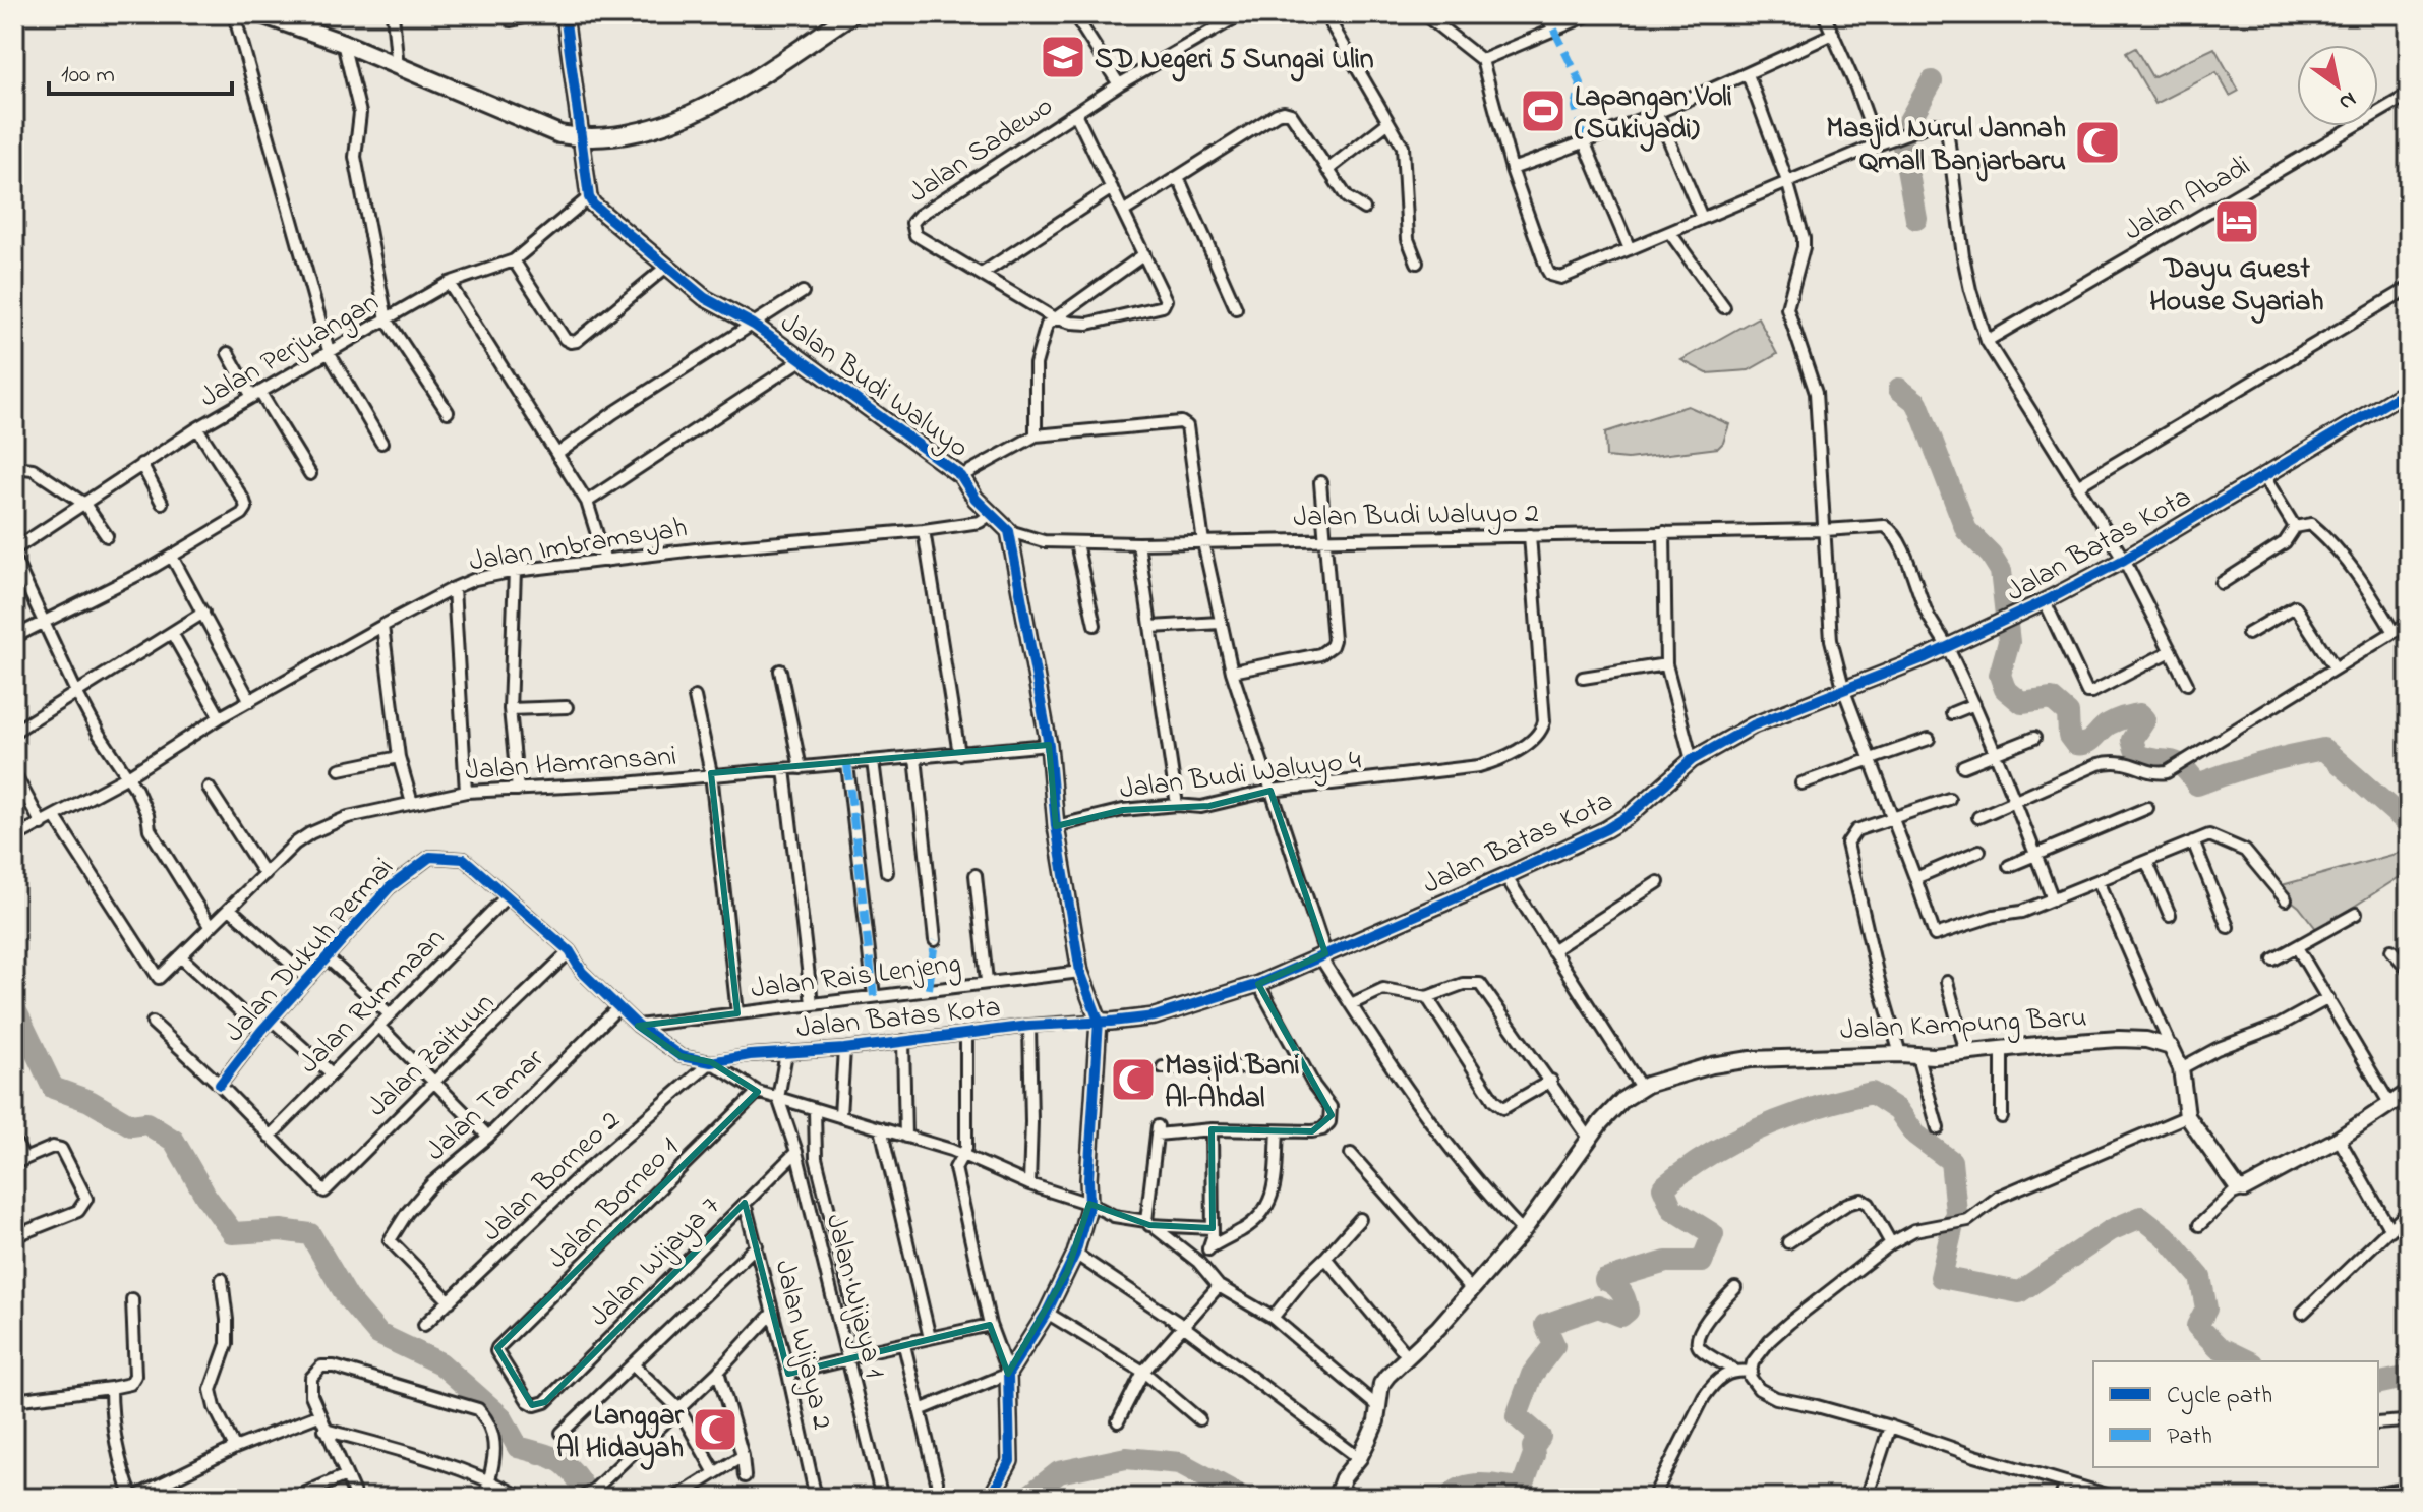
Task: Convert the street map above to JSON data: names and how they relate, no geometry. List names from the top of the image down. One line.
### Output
{"streets":{"street":["Jalan Sadewo","Jalan Abadi","Jalan Perjuangan","Jalan Budi Waluyo","Jalan Budi Waluyo 2","Jalan Imbramsyah","Jalan Batas Kota","Jalan Hamransani","Jalan Budi Waluyo 4","Jalan Dukuh Permai","Jalan Rais Lenjeng","Jalan Rummaan","Jalan Kampung Baru","Jalan Zaituun","Jalan Tamar","Jalan Borneo 2","Jalan Borneo 1","Jalan Wijaya 7","Jalan Wijaya 1","Jalan Wijaya 2"]},"crossings":[["Jalan Perjuangan","Jalan Budi Waluyo"],["Jalan Budi Waluyo","Jalan Budi Waluyo 2"],["Jalan Budi Waluyo","Jalan Imbramsyah"],["Jalan Budi Waluyo 2","Jalan Batas Kota"],["Jalan Budi Waluyo 2","Jalan Budi Waluyo 4"],["Jalan Imbramsyah","Jalan Hamransani"],["Jalan Batas Kota","Jalan Dukuh Permai"],["Jalan Batas Kota","Jalan Borneo 2"],["Jalan Dukuh Permai","Jalan Rais Lenjeng"],["Jalan Dukuh Permai","Jalan Rummaan"],["Jalan Dukuh Permai","Jalan Zaituun"],["Jalan Dukuh Permai","Jalan Tamar"],["Jalan Rummaan","Jalan Zaituun"],["Jalan Tamar","Jalan Borneo 2"],["Jalan Borneo 1","Jalan Wijaya 7"],["Jalan Wijaya 7","Jalan Wijaya 1"],["Jalan Wijaya 7","Jalan Wijaya 2"]],"places":{"school or university":["SD Negeri 5 Sungai Ulin"],"sports":["Lapangan Voli (Sukiyadi)"],"mosque":["Masjid Nurul Jannah Qmall Banjarbaru","Masjid Bani Al-Ahdal","Langgar Al Hidayah"],"hotel":["Dayu Guest House Syariah"]},"legend":["Cycle path","Path"],"scale_bar":"100 m","north":"bottom right"}
